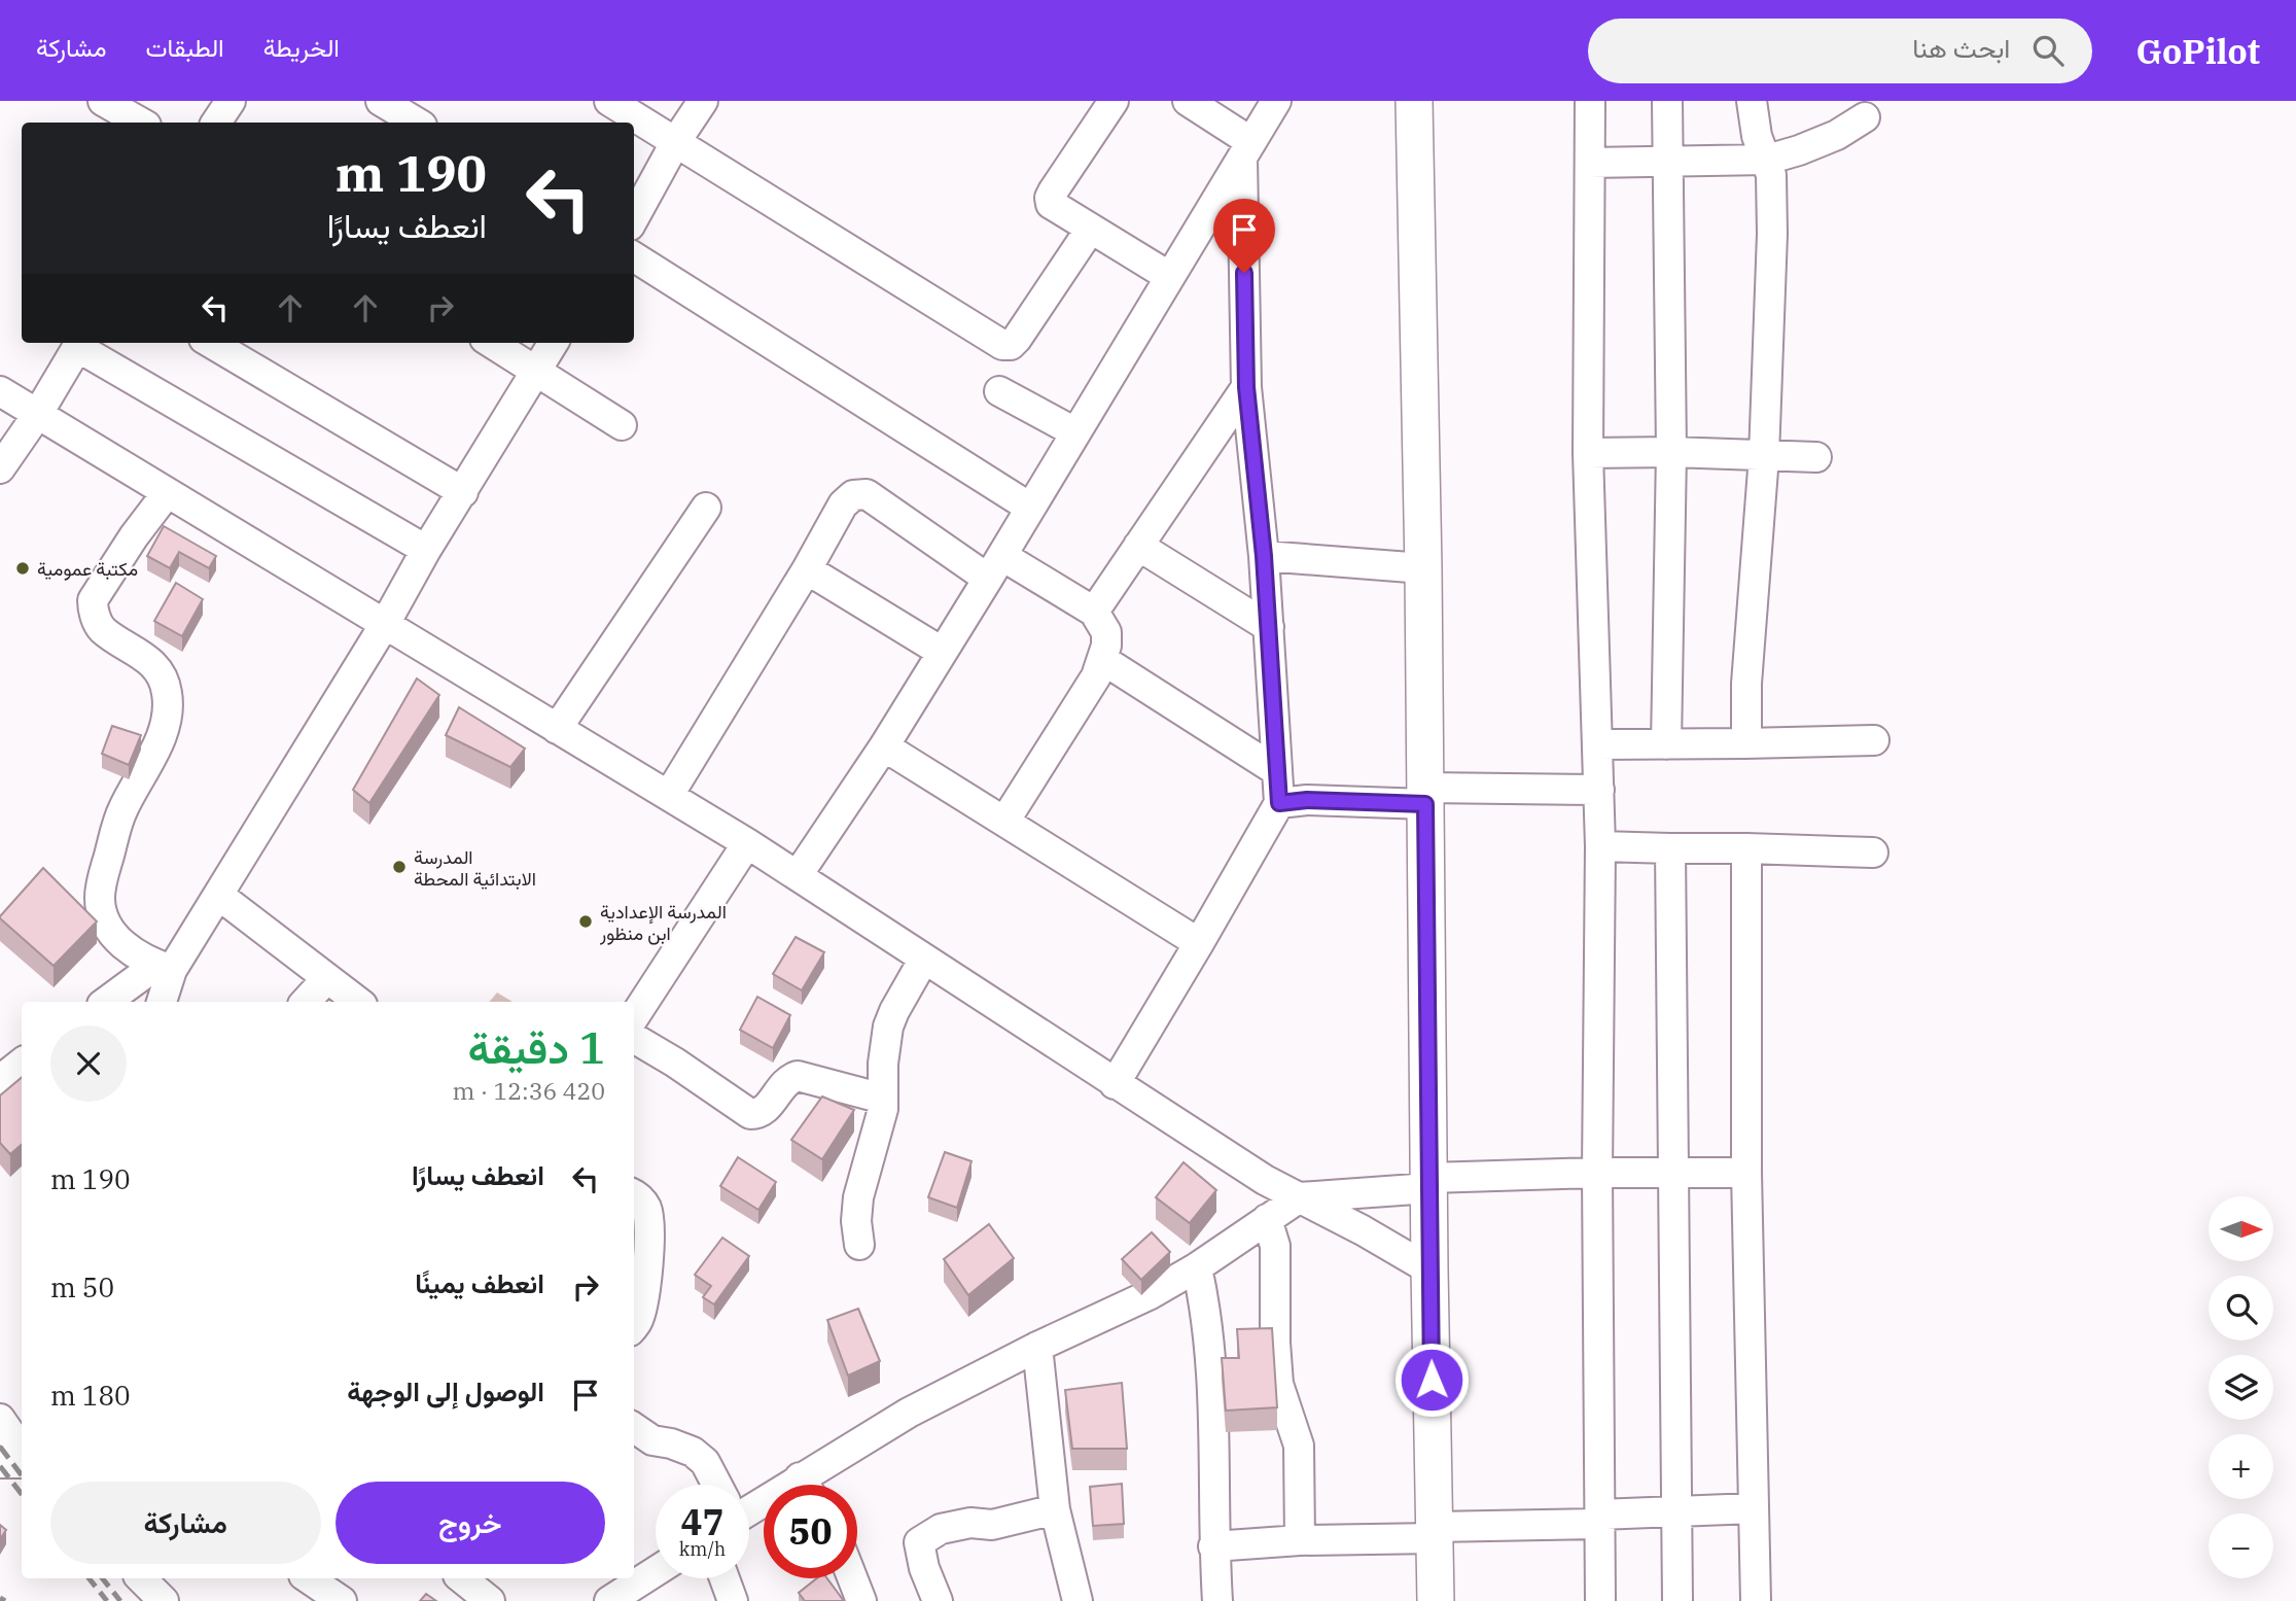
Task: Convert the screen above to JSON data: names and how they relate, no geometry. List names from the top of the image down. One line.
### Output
{"places":["مكتبة عمومية","المدرسة الابتدائية المحطة","المدرسة الإعدادية ابن منظور"],"north":"right","page":{"header":"GoPilot","search":"ابحث هنا","nav":["الخريطة","الطبقات","مشاركة"],"turn":["190 m","انعطف يسارًا"],"heading":["1 دقيقة","420 m · 12:36"],"list":[{"name":"انعطف يسارًا","value":"190 m"},{"name":"انعطف يمينًا","value":"50 m"},{"name":"الوصول إلى الوجهة","value":"180 m"}],"map_buttons":["+","−"],"buttons":["خروج","مشاركة"],"speed":"47 km/h","limit":"50"}}
